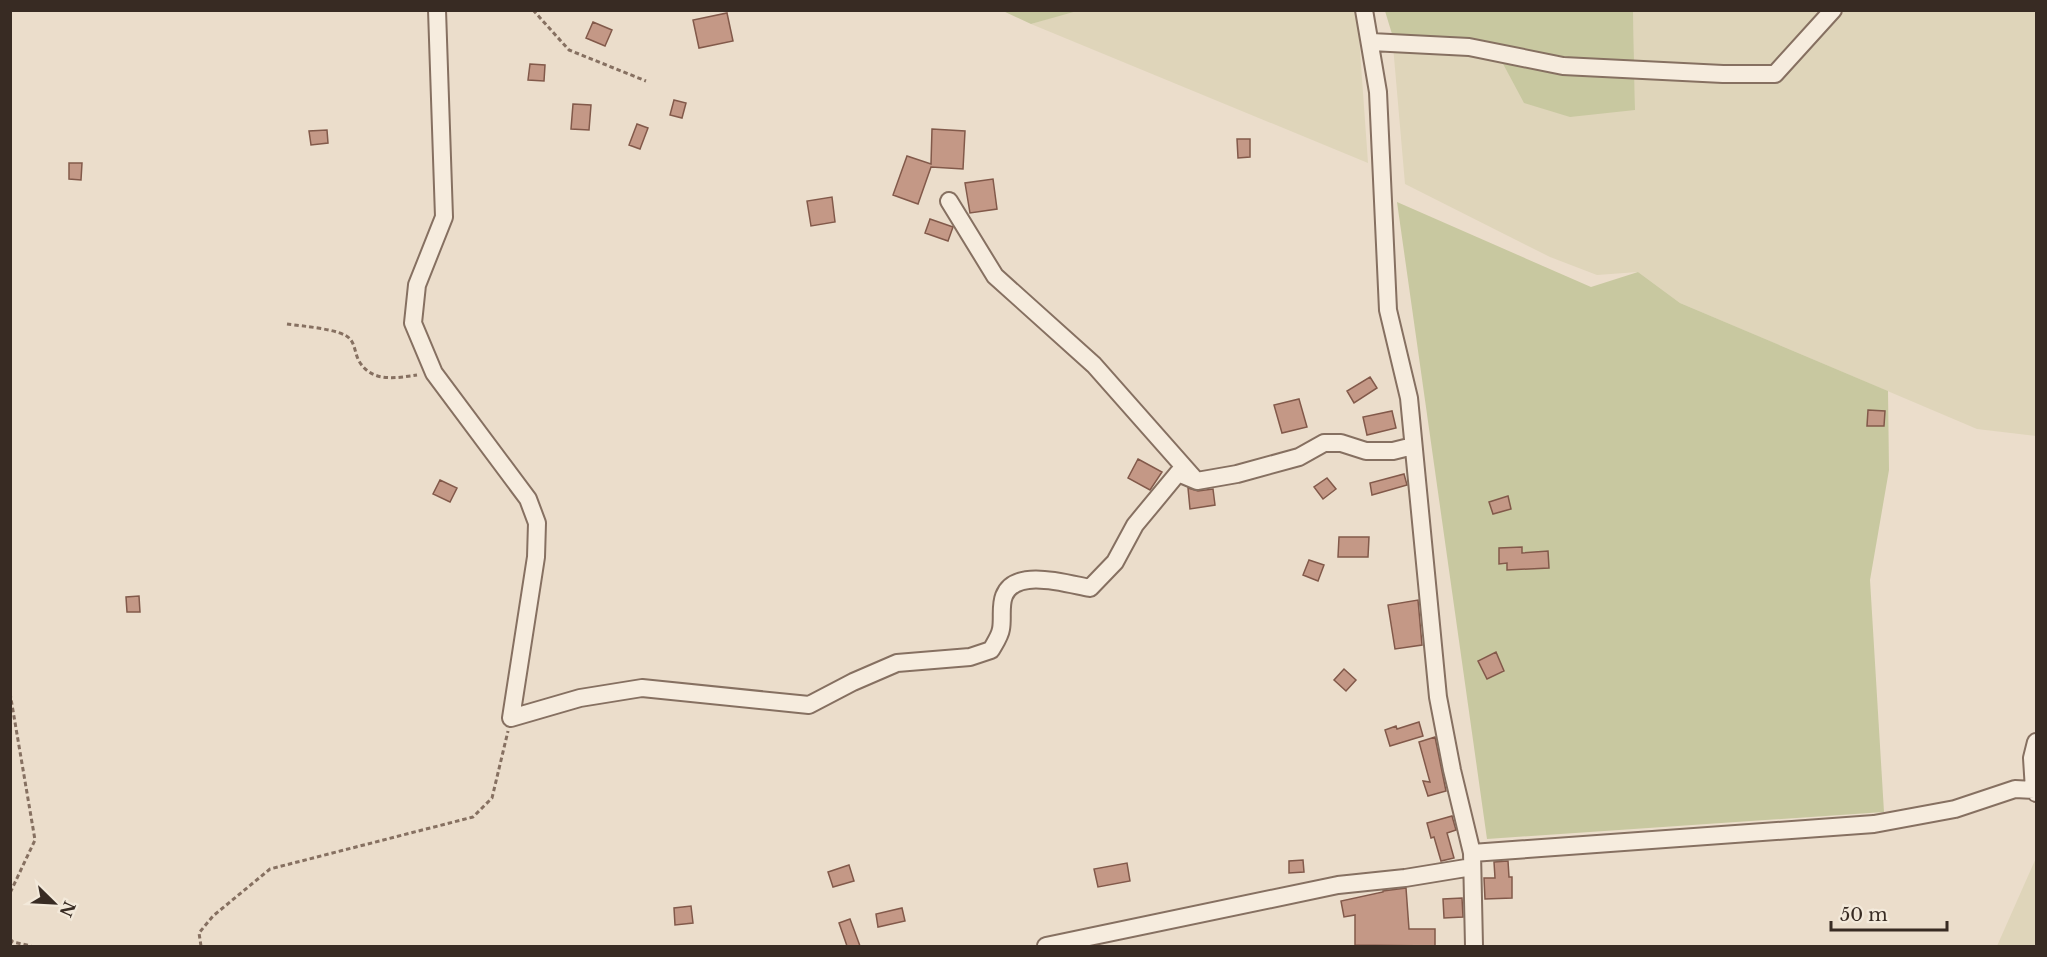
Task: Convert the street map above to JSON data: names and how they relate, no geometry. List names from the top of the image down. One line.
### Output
{"scale_bar":"50 m","north":"bottom right"}
